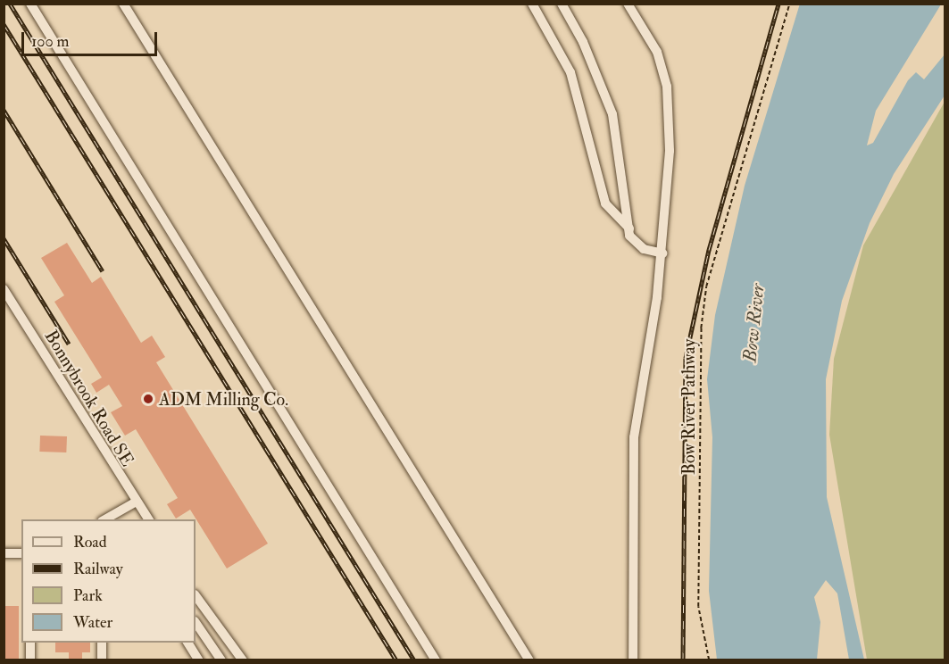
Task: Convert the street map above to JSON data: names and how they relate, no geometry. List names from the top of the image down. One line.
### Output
{"streets":{"street":["Bonnybrook Road SE"],"path":["Bow River Pathway"]},"water":["Bow River"],"places":["ADM Milling Co."],"legend":["Road","Railway","Park","Water"],"scale_bar":"100 m"}
